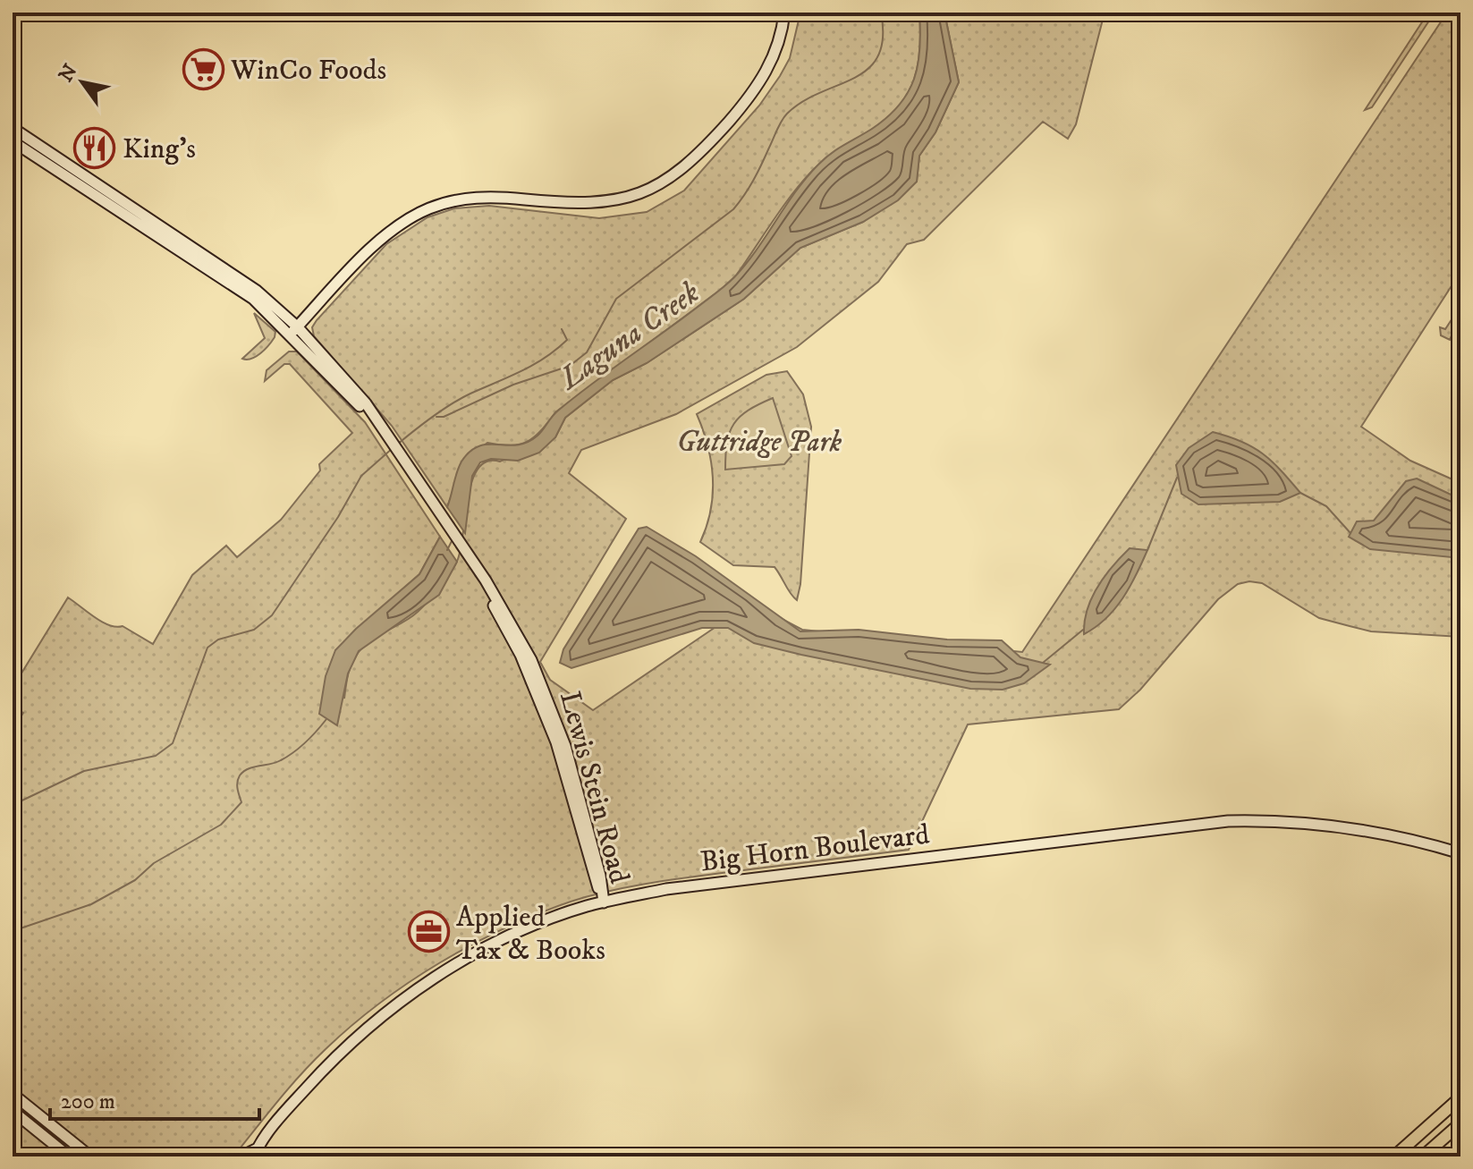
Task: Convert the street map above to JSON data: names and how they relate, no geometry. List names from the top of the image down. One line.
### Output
{"streets":{"street":["Lewis Stein Road","Big Horn Boulevard"]},"crossings":[["Lewis Stein Road","Big Horn Boulevard"]],"water":["Laguna Creek"],"parks":["Guttridge Park"],"places":{"supermarket":["WinCo Foods"],"restaurant":["King's"],"office":["Applied Tax & Books"]},"scale_bar":"200 m","north":"top left"}
